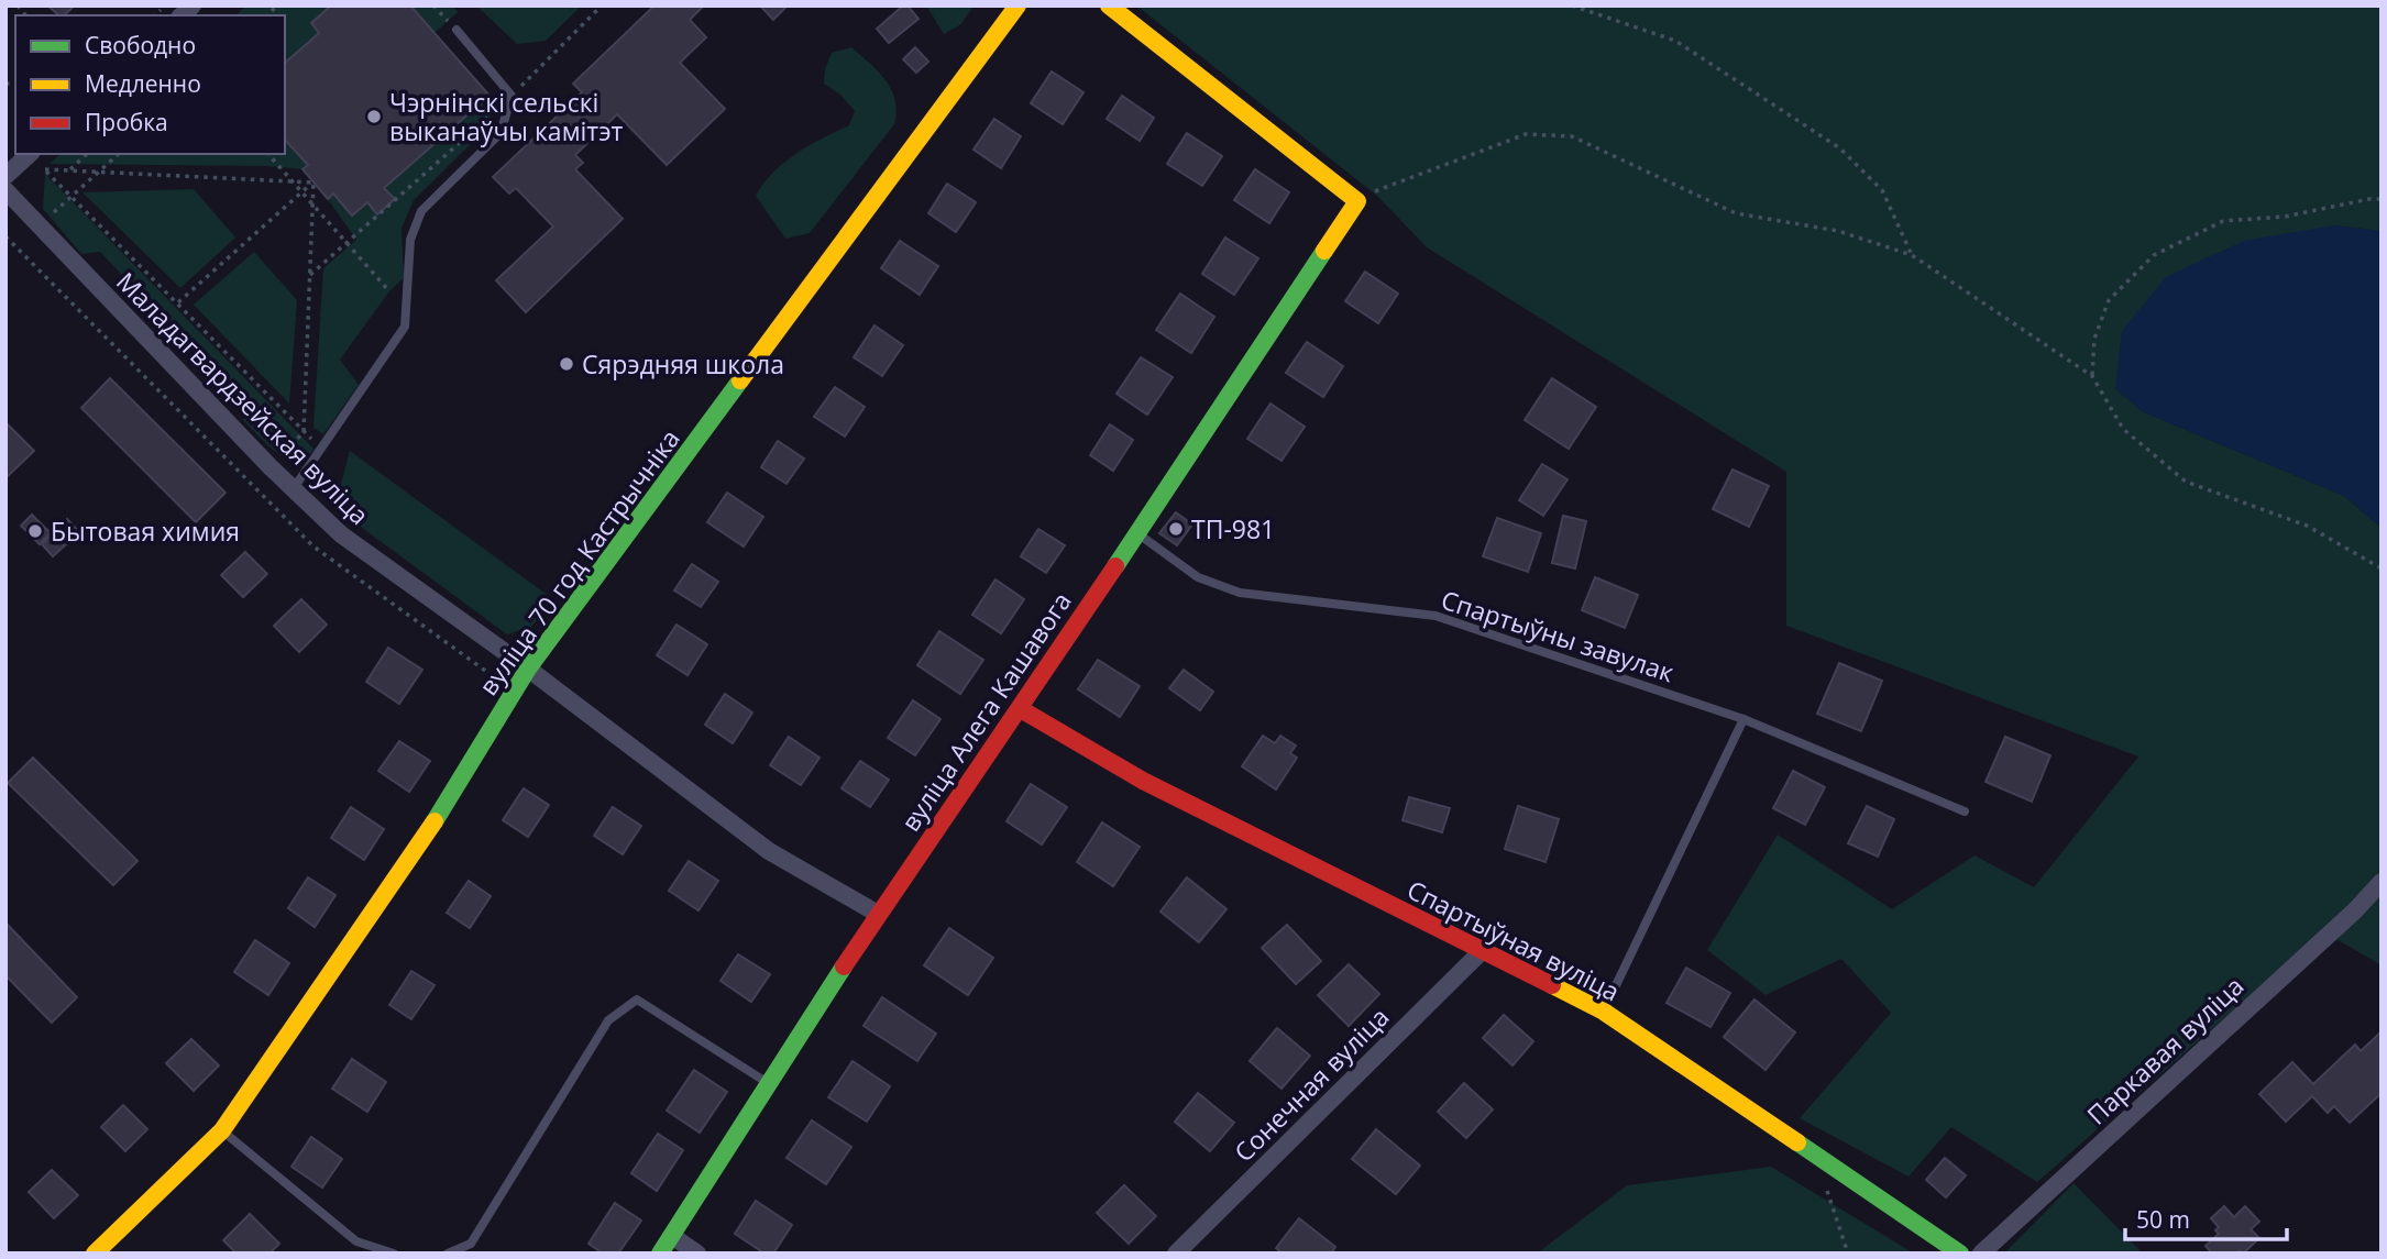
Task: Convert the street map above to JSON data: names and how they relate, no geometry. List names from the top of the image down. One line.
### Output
{"streets":{"street":["Маладагвардзейская вуліца","вуліца 70 год Кастрычніка","вуліца Алега Кашавога","Спартыўная вуліца","Паркавая вуліца","Сонечная вуліца"],"lane":["Спартыўны завулак"]},"crossings":[["Маладагвардзейская вуліца","вуліца 70 год Кастрычніка"],["Маладагвардзейская вуліца","вуліца Алега Кашавога"],["Спартыўны завулак","вуліца Алега Кашавога"],["вуліца Алега Кашавога","Спартыўная вуліца"],["Спартыўная вуліца","Сонечная вуліца"]],"places":["Чэрнінскі сельскі выканаўчы камітэт","Сярэдняя школа","ТП-981","Бытовая химия"],"legend":["Свободно","Медленно","Пробка"],"scale_bar":"50 m"}
